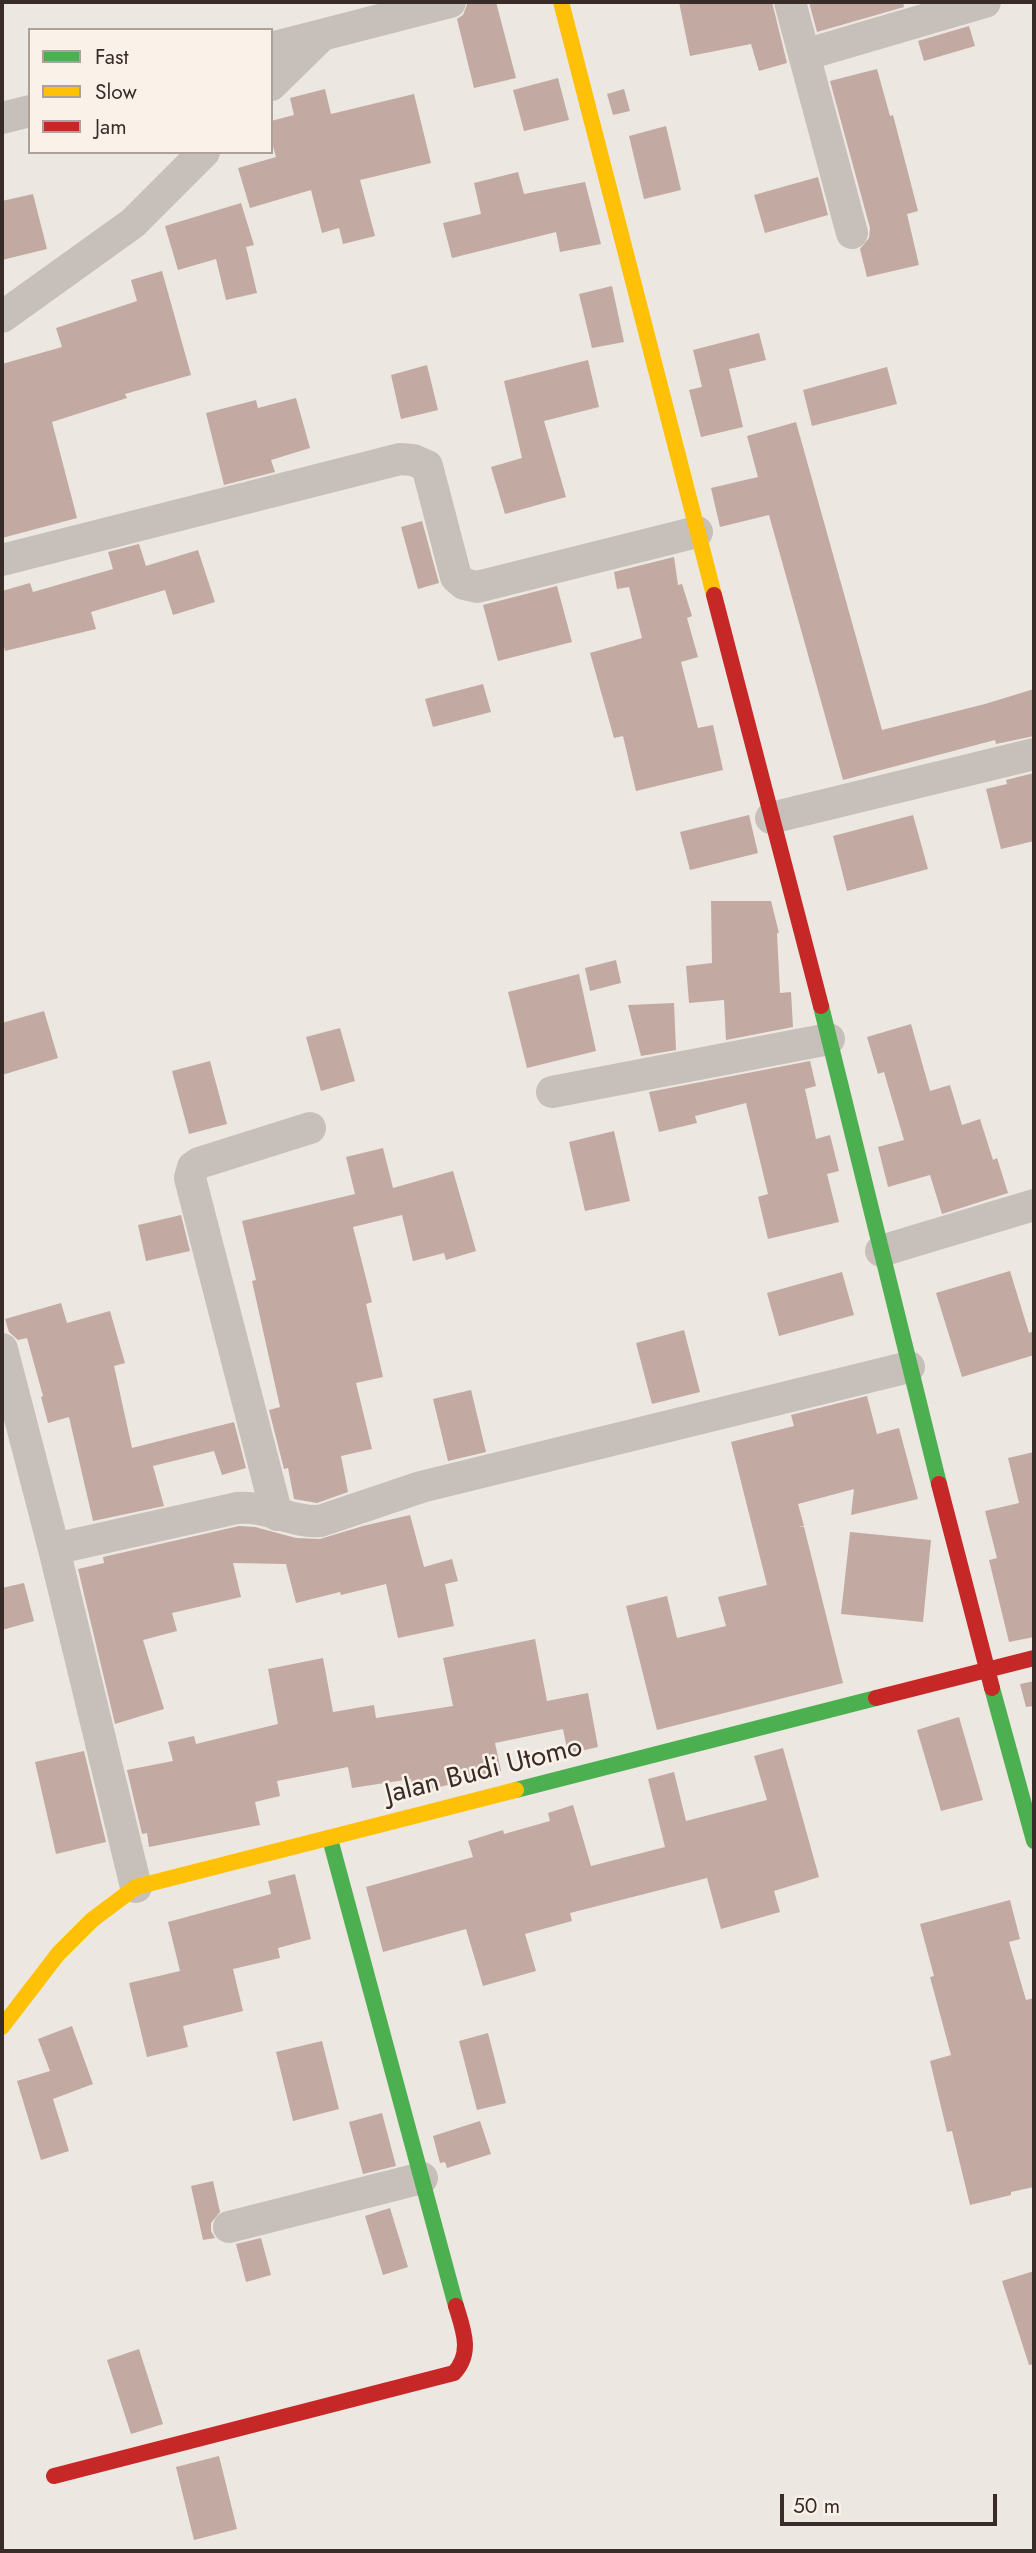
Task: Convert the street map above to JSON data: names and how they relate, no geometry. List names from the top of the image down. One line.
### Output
{"streets":{"street":["Jalan Budi Utomo"]},"legend":["Fast","Slow","Jam"],"scale_bar":"50 m"}
